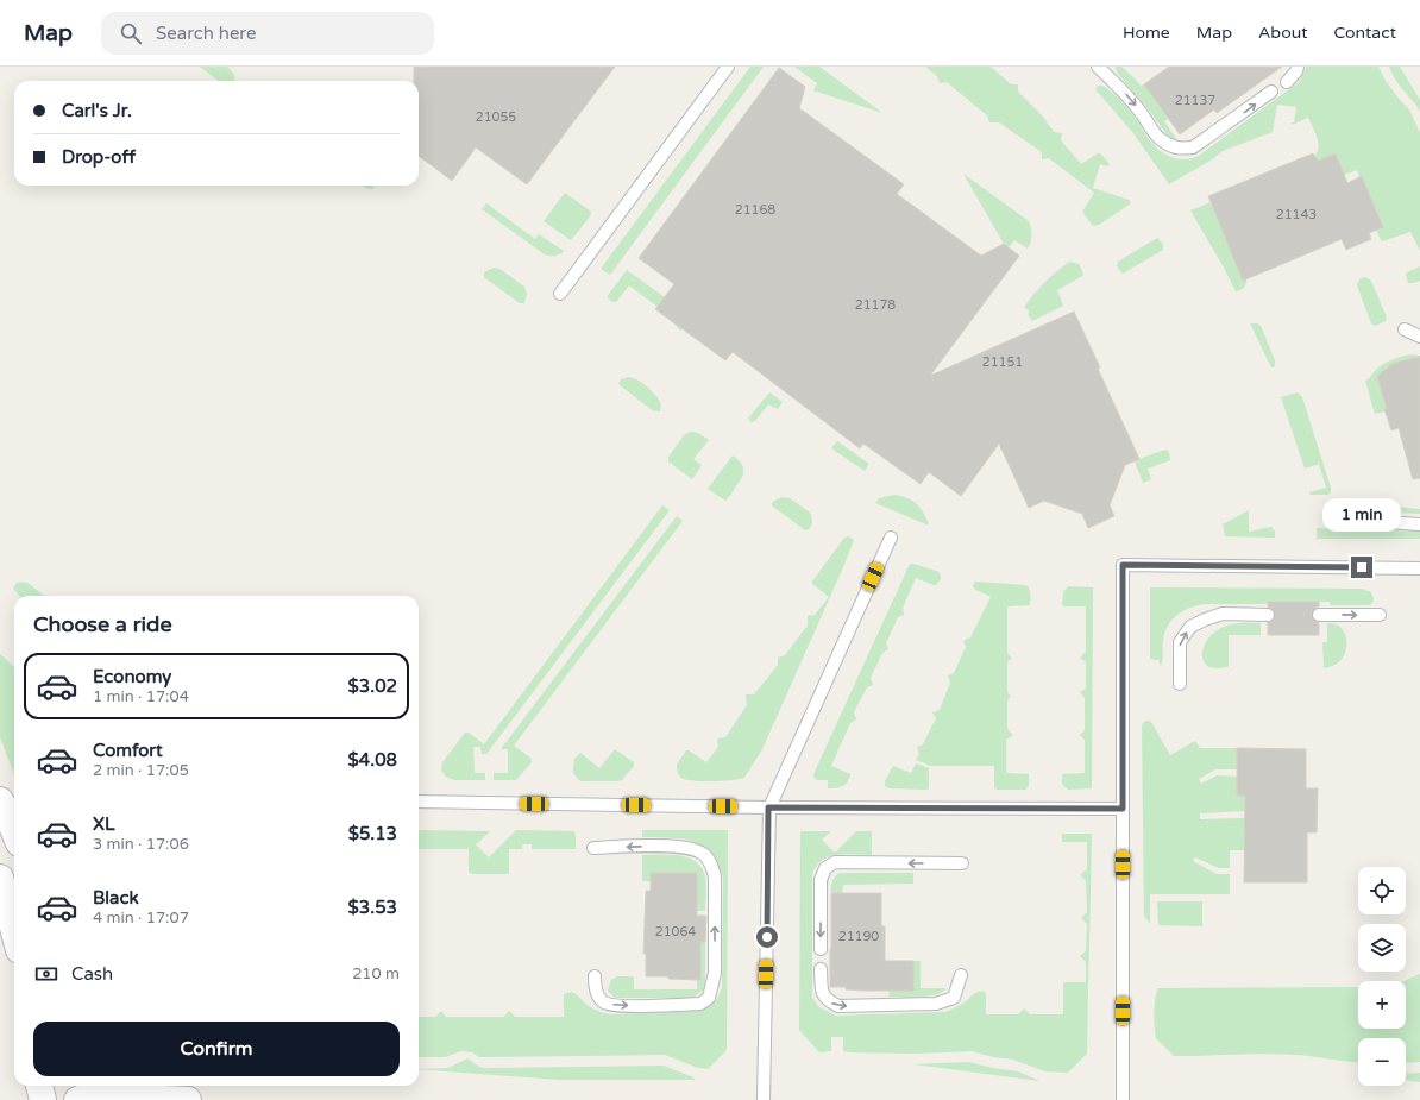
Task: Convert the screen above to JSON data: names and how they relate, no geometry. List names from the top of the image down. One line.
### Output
{"house_numbers":["21137","21055","21168","21143","21178","21151","21064","21190"],"page":{"header":"Map","search":"Search here","nav":["Home","Map","About","Contact"],"banner":["Carl's Jr.","Drop-off"],"bubble":"1 min","heading":"Choose a ride","list":[{"name":"Economy","note":"1 min · 17:04","value":"$3.02"},{"name":"Comfort","note":"2 min · 17:05","value":"$4.08"},{"name":"XL","note":"3 min · 17:06","value":"$5.13"},{"name":"Black","note":"4 min · 17:07","value":"$3.53"}],"map_buttons":["+","−"],"pay":["Cash","210 m"],"buttons":"Confirm"}}
